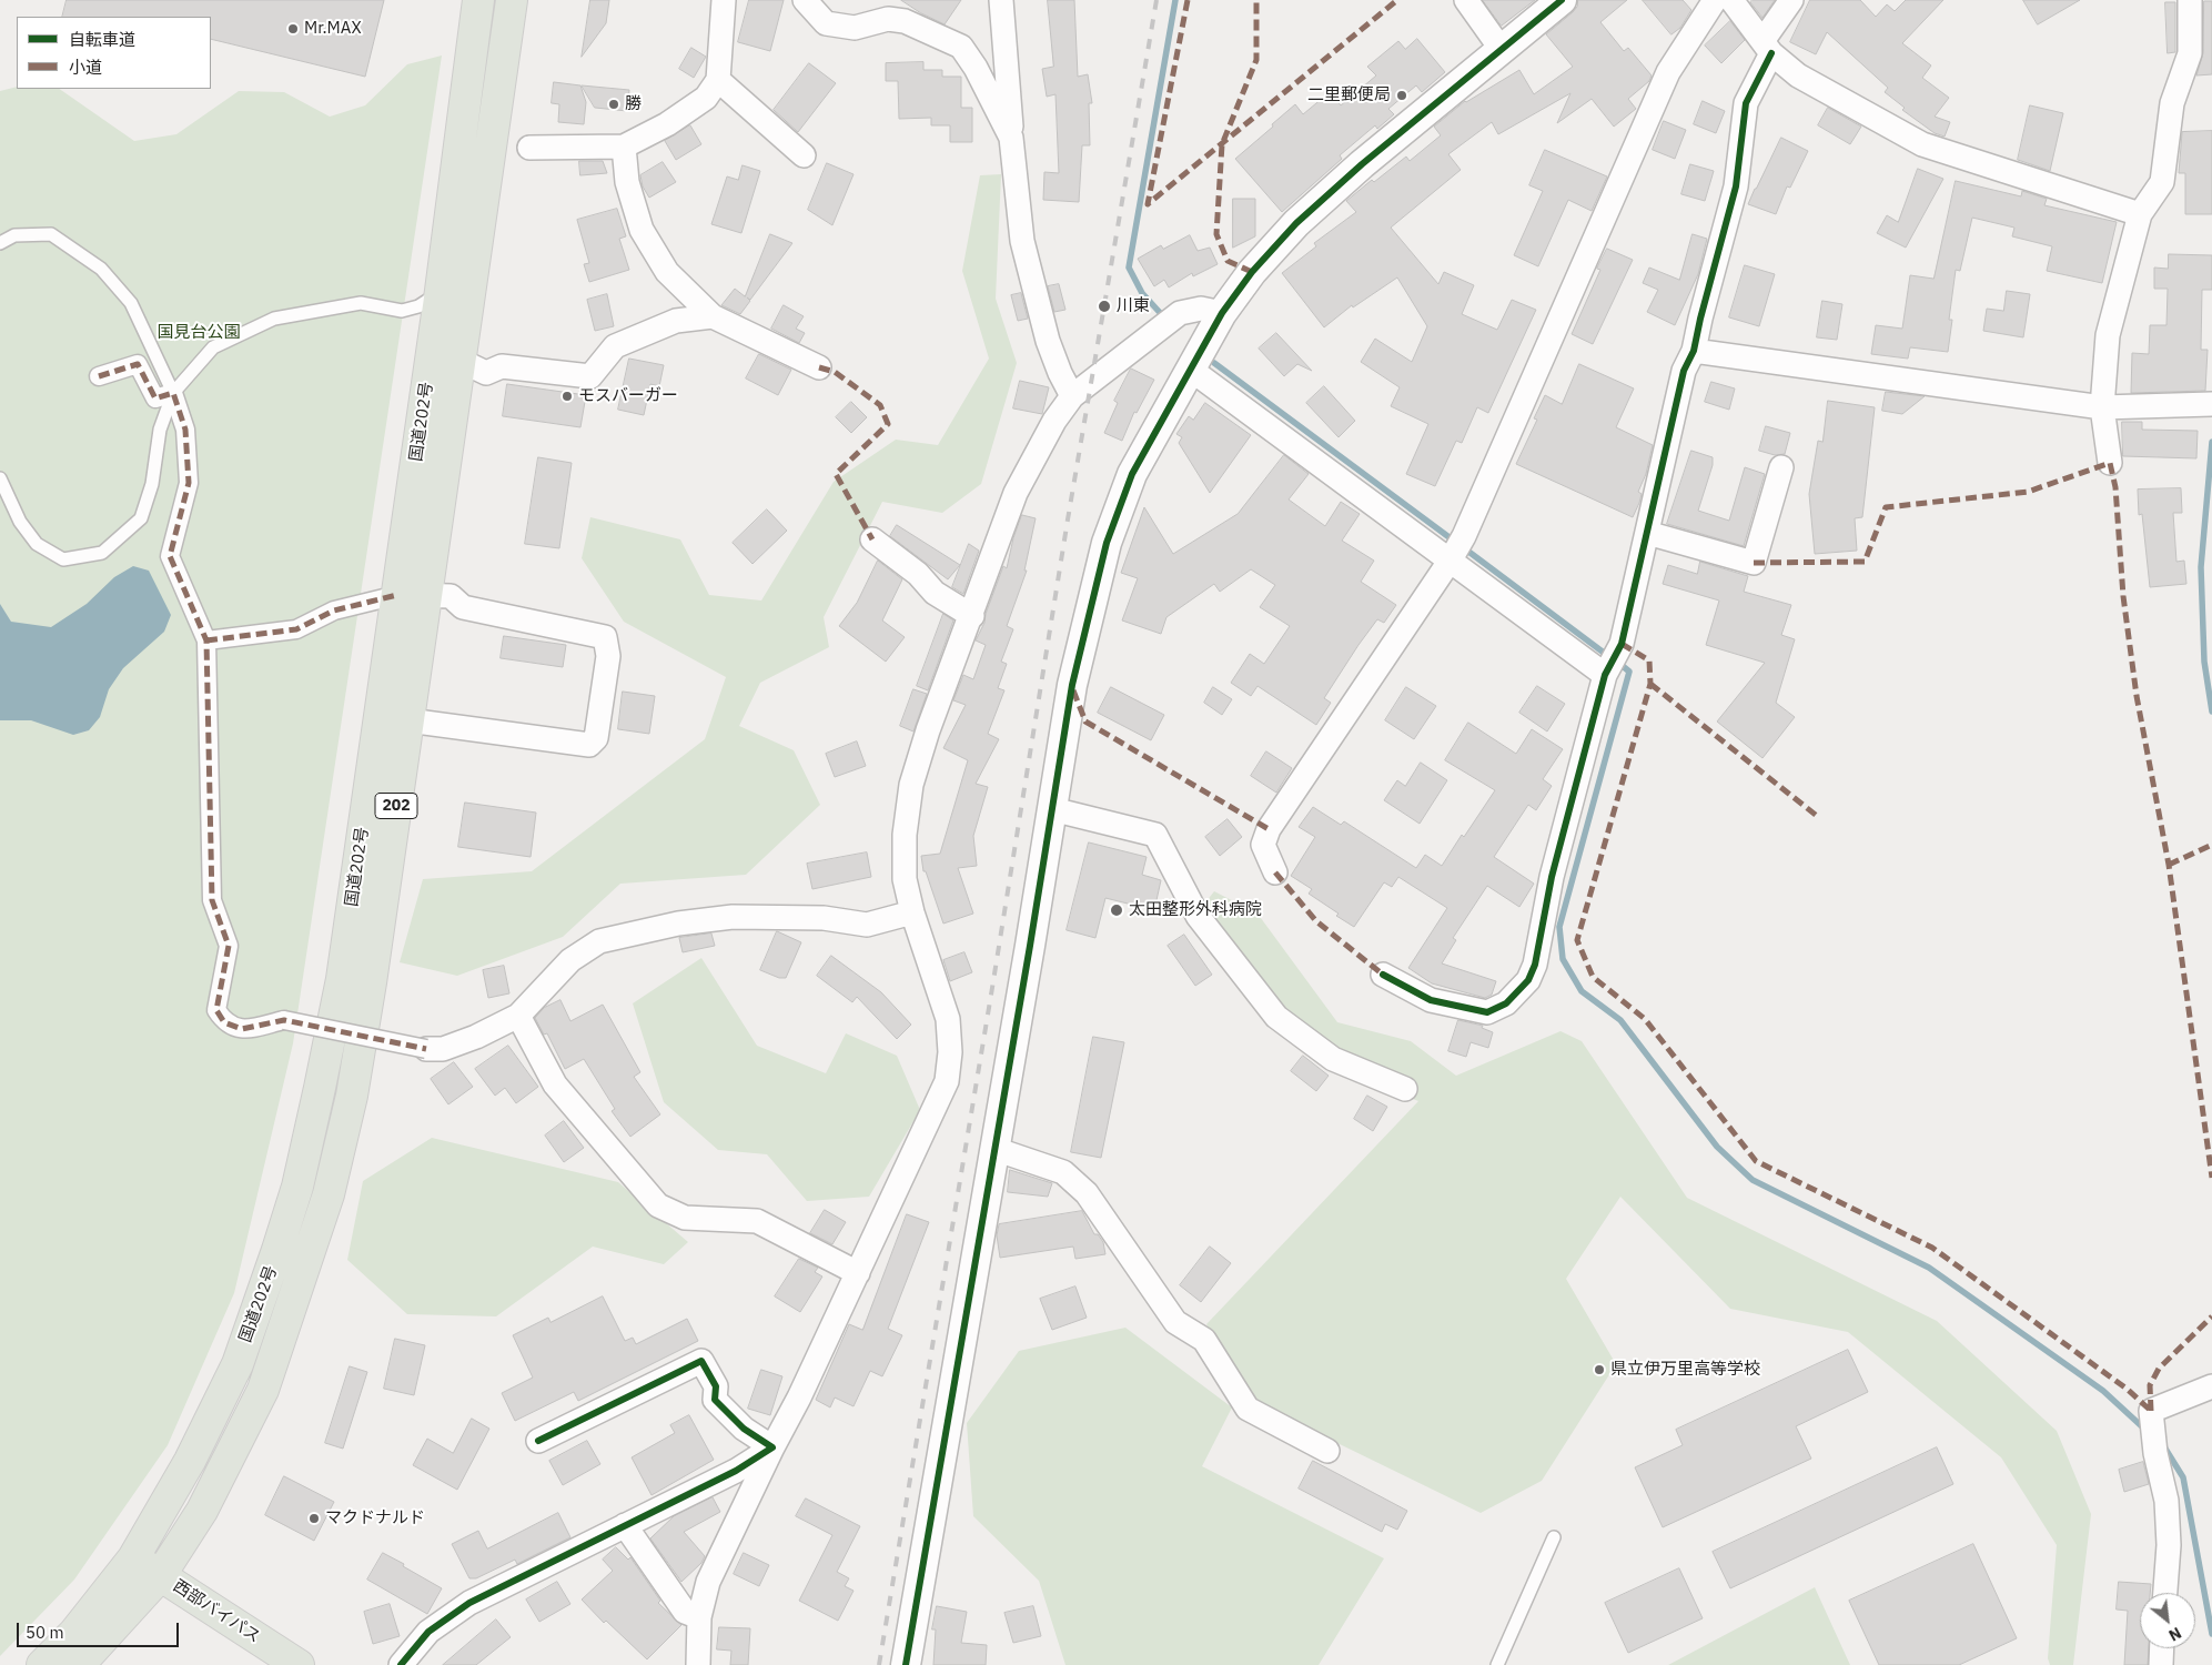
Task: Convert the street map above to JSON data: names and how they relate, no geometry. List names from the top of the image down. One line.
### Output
{"streets":{"highway":["国道202号","202","西部バイパス"]},"crossings":[["国道202号","西部バイパス"]],"parks":["国見台公園"],"places":["Mr.MAX","二里郵便局","勝","川東","モスバーガー","太田整形外科病院","県立伊万里高等学校","マクドナルド"],"legend":["自転車道","小道"],"scale_bar":"50 m","north":"bottom right"}
